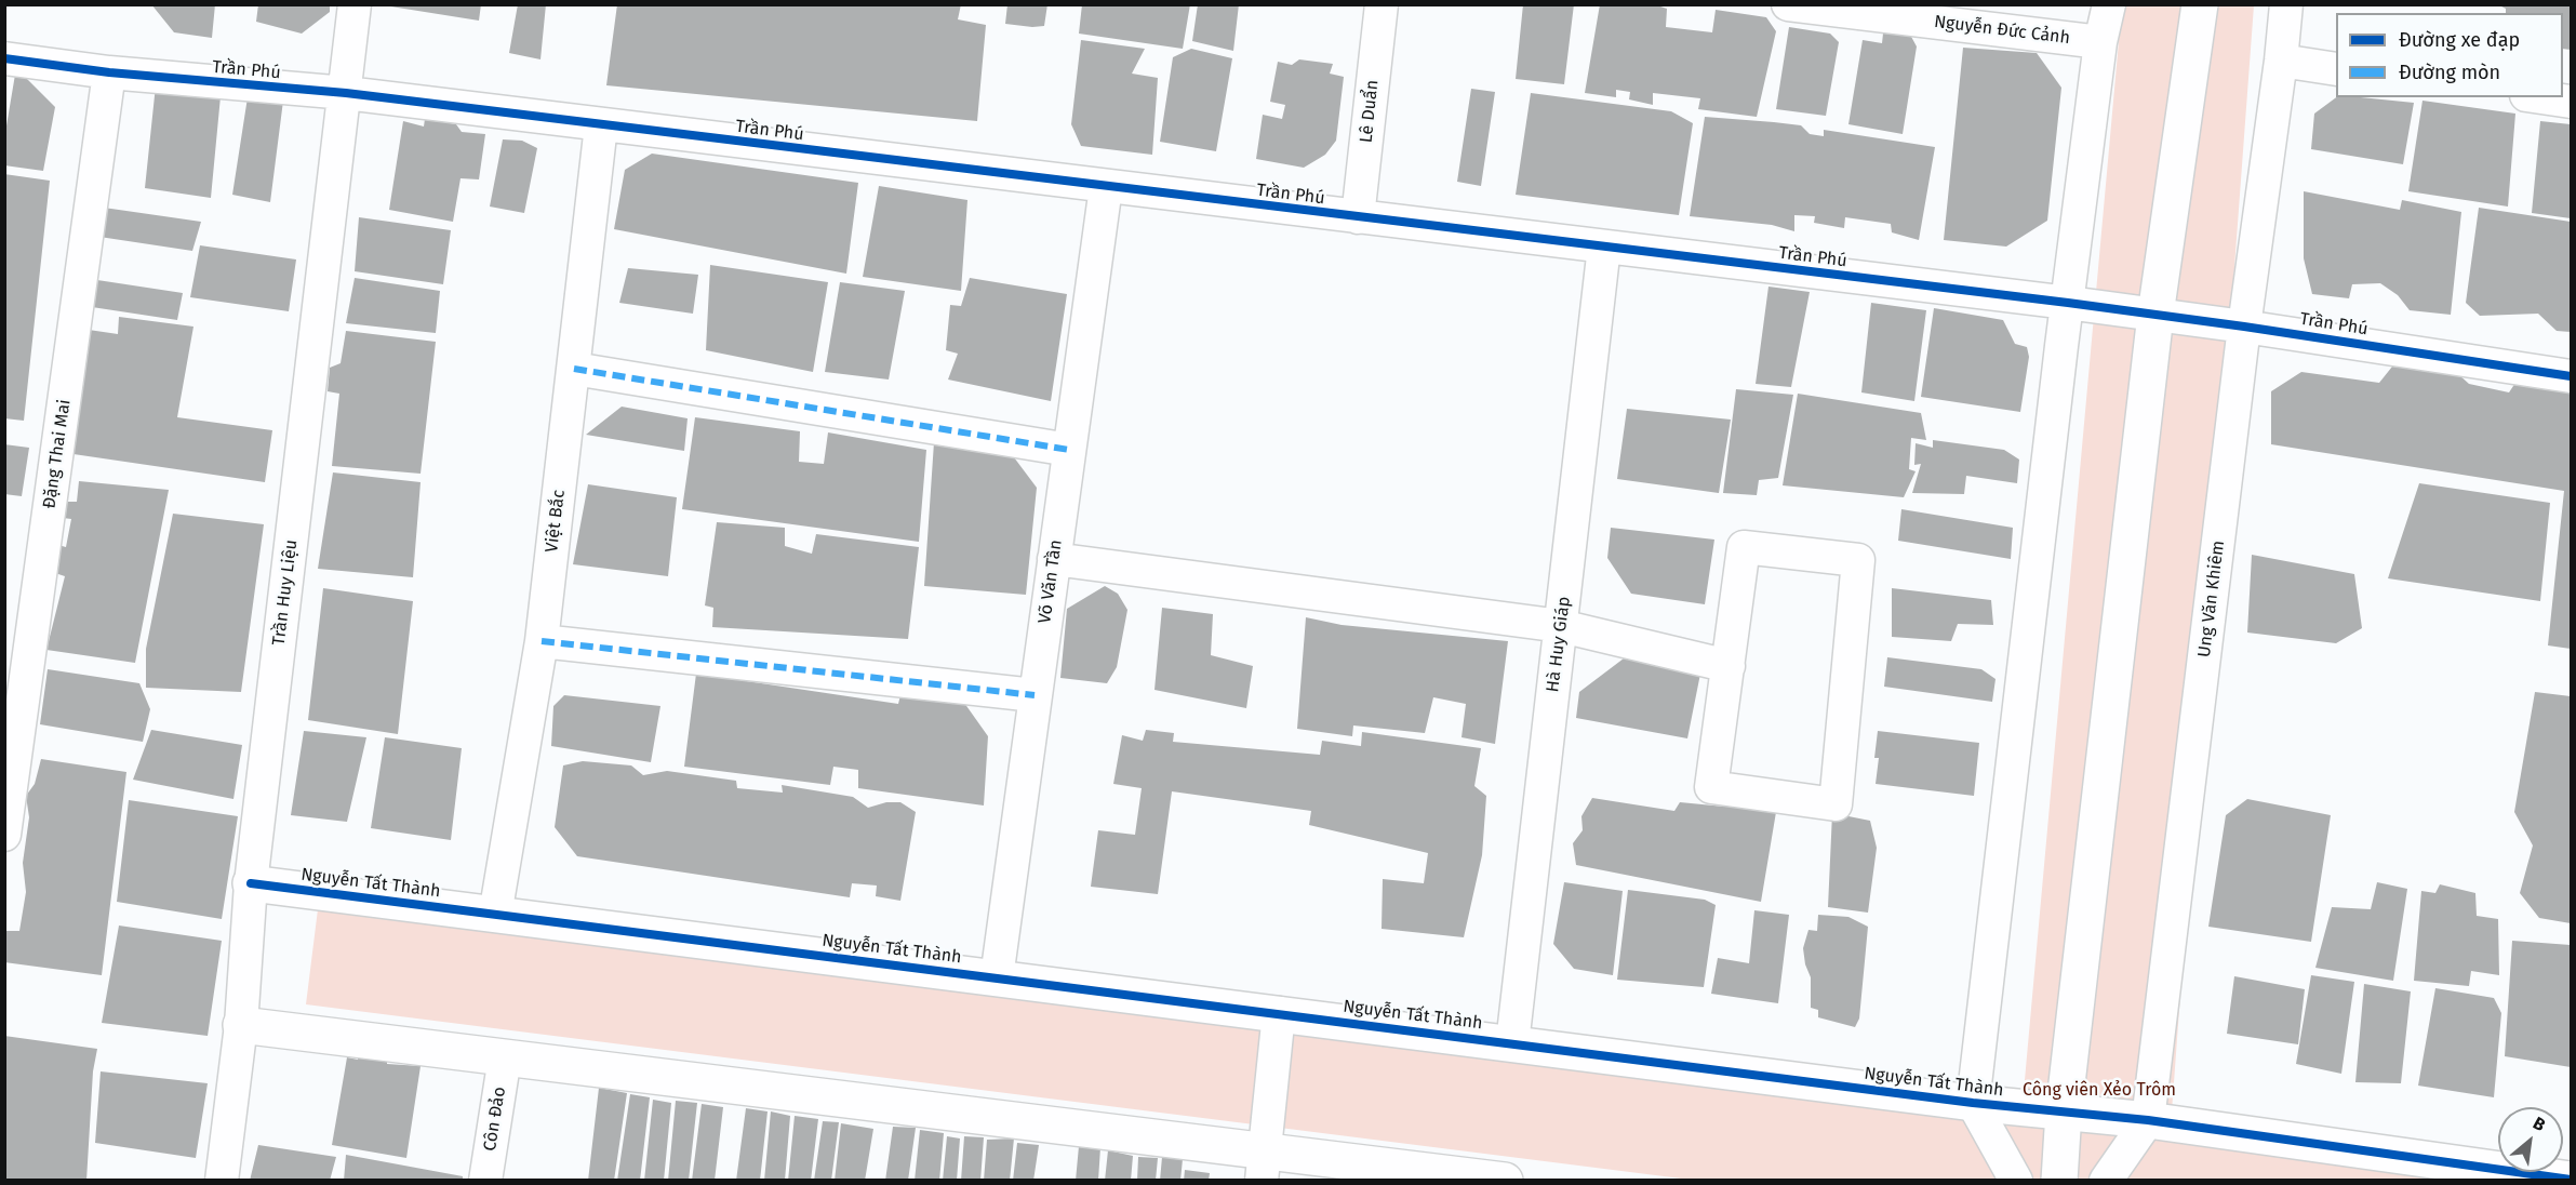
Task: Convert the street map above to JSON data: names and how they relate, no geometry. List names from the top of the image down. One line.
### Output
{"streets":{"street":["Nguyễn Đức Cảnh","Trần Phú","Lê Duẩn","Đặng Thai Mai","Việt Bắc","Võ Văn Tần","Trần Huy Liệu","Ung Văn Khiêm","Hà Huy Giáp","Nguyễn Tất Thành","Côn Đảo"]},"crossings":[["Trần Phú","Lê Duẩn"],["Trần Phú","Đặng Thai Mai"],["Trần Phú","Việt Bắc"],["Trần Phú","Võ Văn Tần"],["Trần Phú","Trần Huy Liệu"],["Trần Phú","Ung Văn Khiêm"],["Trần Phú","Hà Huy Giáp"],["Việt Bắc","Nguyễn Tất Thành"],["Võ Văn Tần","Nguyễn Tất Thành"],["Trần Huy Liệu","Nguyễn Tất Thành"],["Ung Văn Khiêm","Nguyễn Tất Thành"],["Hà Huy Giáp","Nguyễn Tất Thành"]],"parks":["Công viên Xẻo Trôm"],"legend":["Đường xe đạp","Đường mòn"],"north":"top right"}
